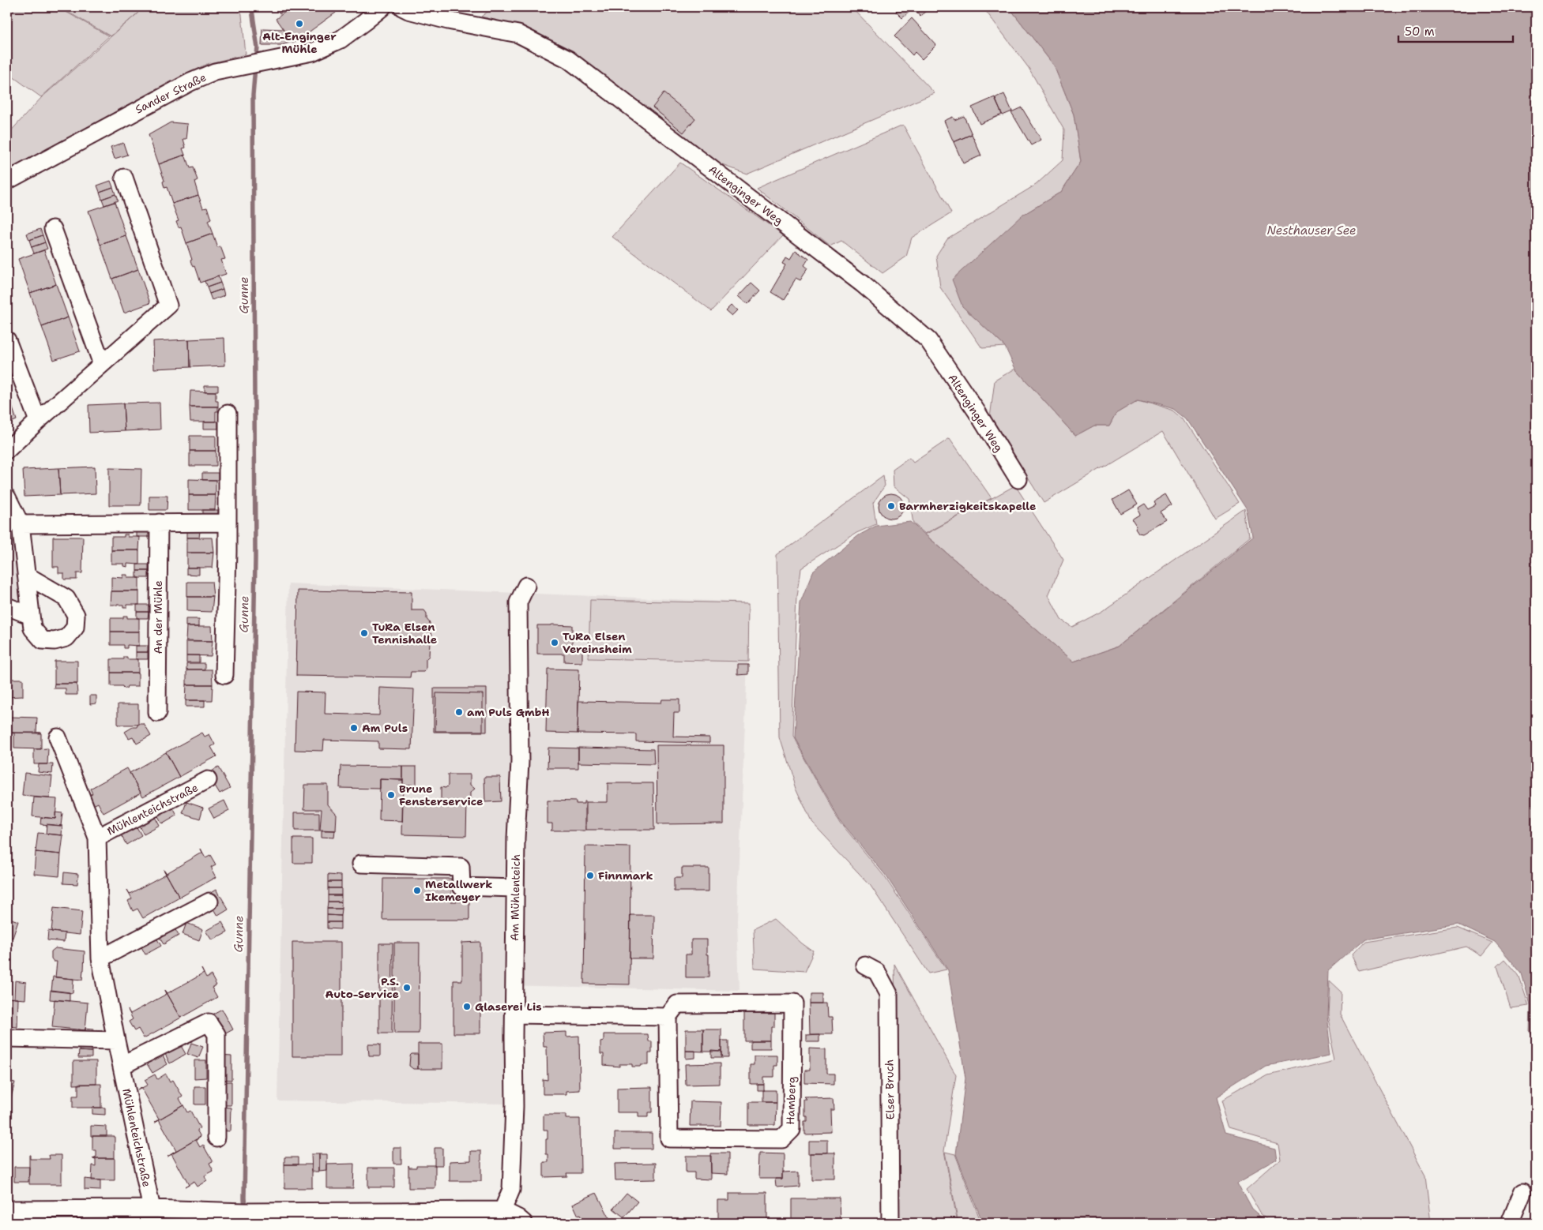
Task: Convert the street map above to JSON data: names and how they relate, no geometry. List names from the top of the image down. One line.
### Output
{"streets":{"street":["Sander Straße","Altenginger Weg","An der Mühle","Mühlenteichstraße","Am Mühlenteich","Elser Bruch","Hamberg"]},"water":["Nesthauser See","Gunne"],"places":["Alt-Enginger Mühle","Barmherzigkeitskapelle","TuRa Elsen Tennishalle","TuRa Elsen Vereinsheim","am Puls GmbH","Am Puls","Brune Fensterservice","Finnmark","Metallwerk Ikemeyer","P.S. Auto-Service","Glaserei Lis"],"scale_bar":"50 m"}
